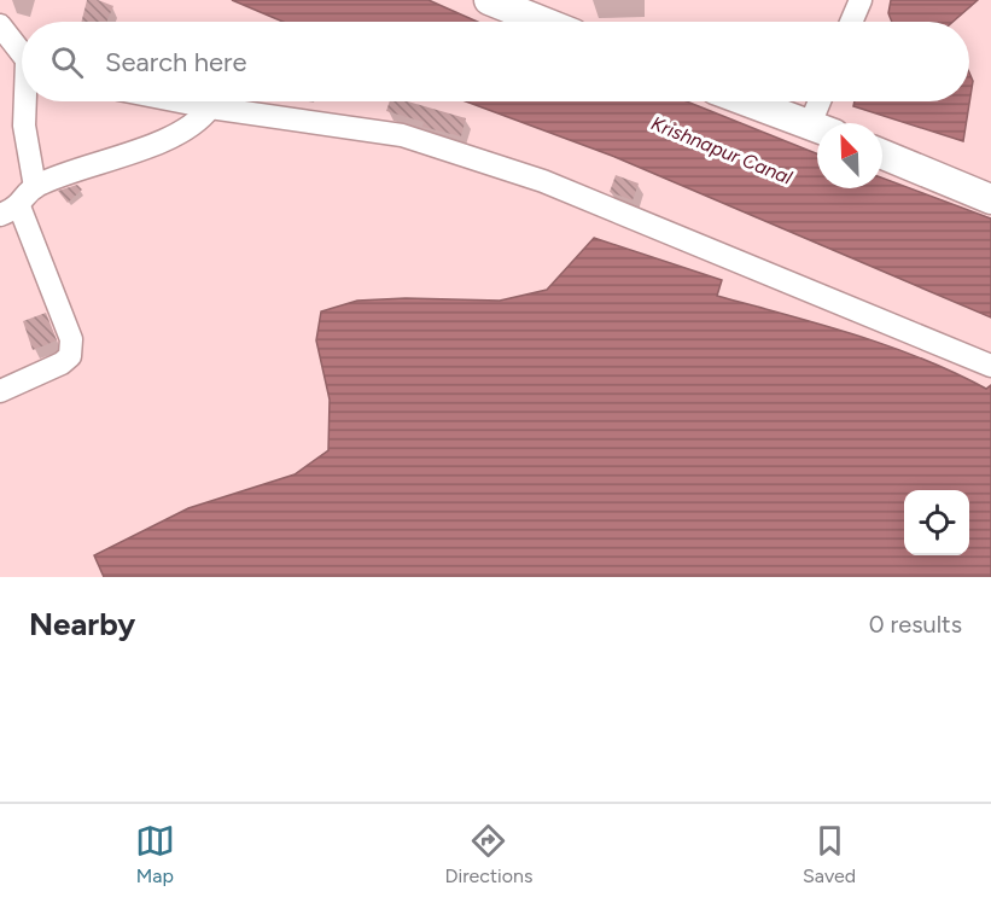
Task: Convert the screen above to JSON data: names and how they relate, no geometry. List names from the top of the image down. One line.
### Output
{"water":["Krishnapur Canal"],"north":"top left","page":{"search":"Search here","heading":["Nearby","0 results"],"nav":["Map","Directions","Saved"]}}
